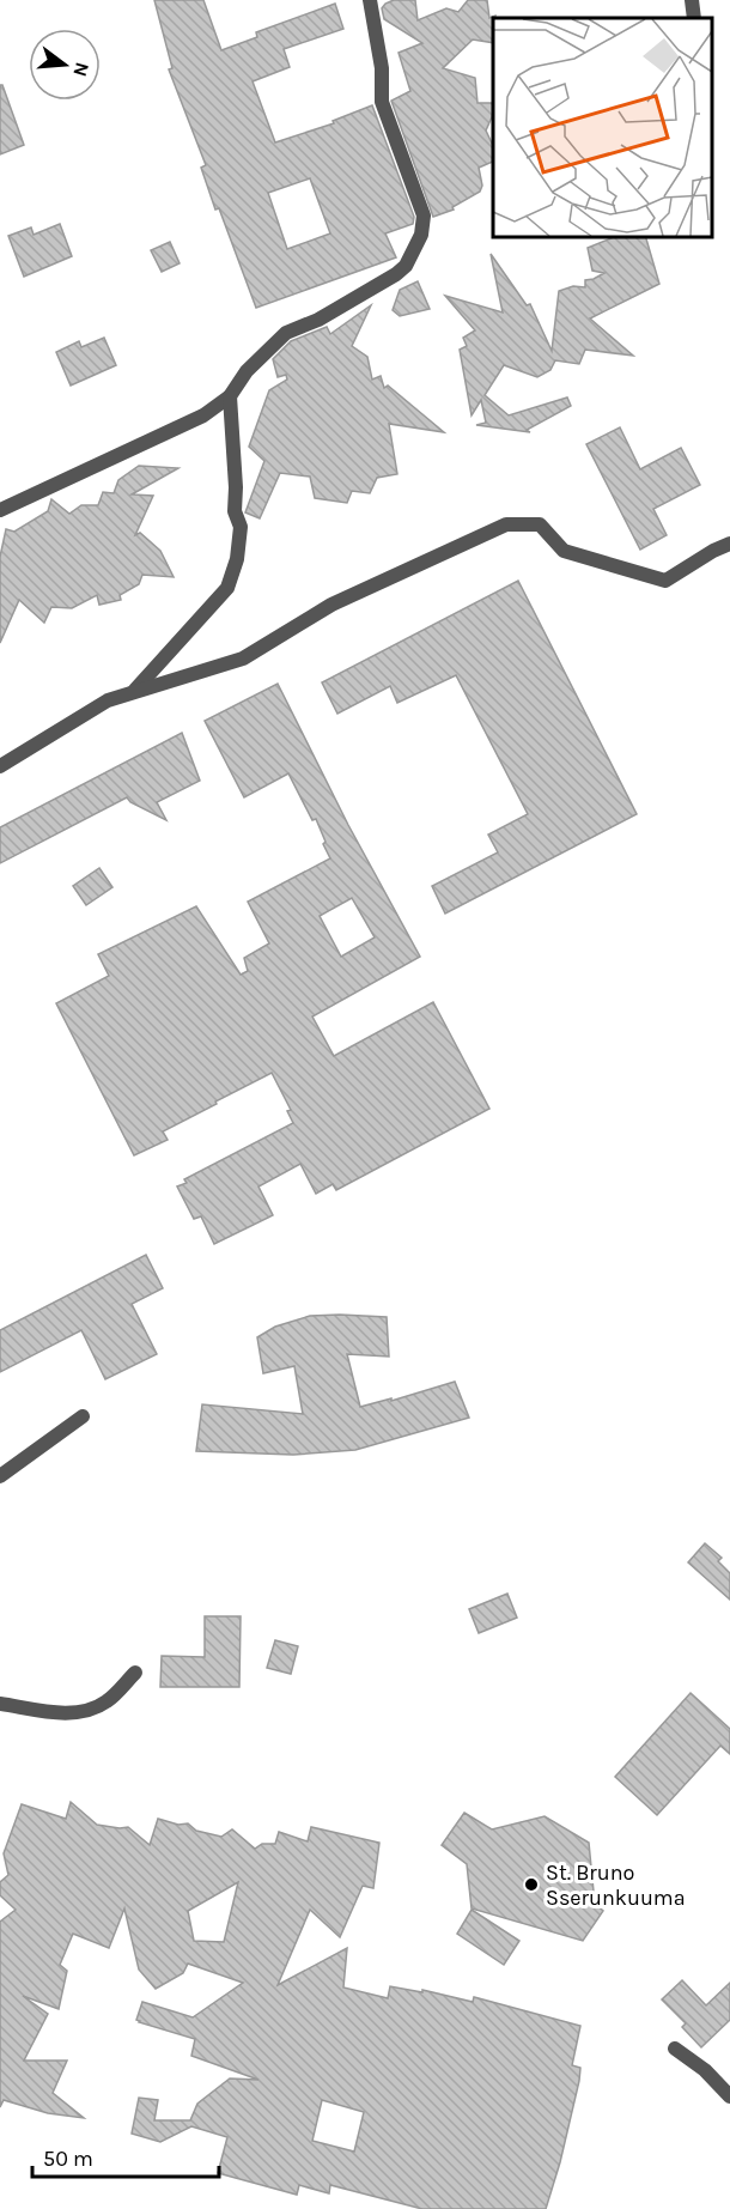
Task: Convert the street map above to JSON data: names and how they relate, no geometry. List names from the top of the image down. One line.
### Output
{"places":["St. Bruno Sserunkuuma"],"scale_bar":"50 m","north":"right"}
